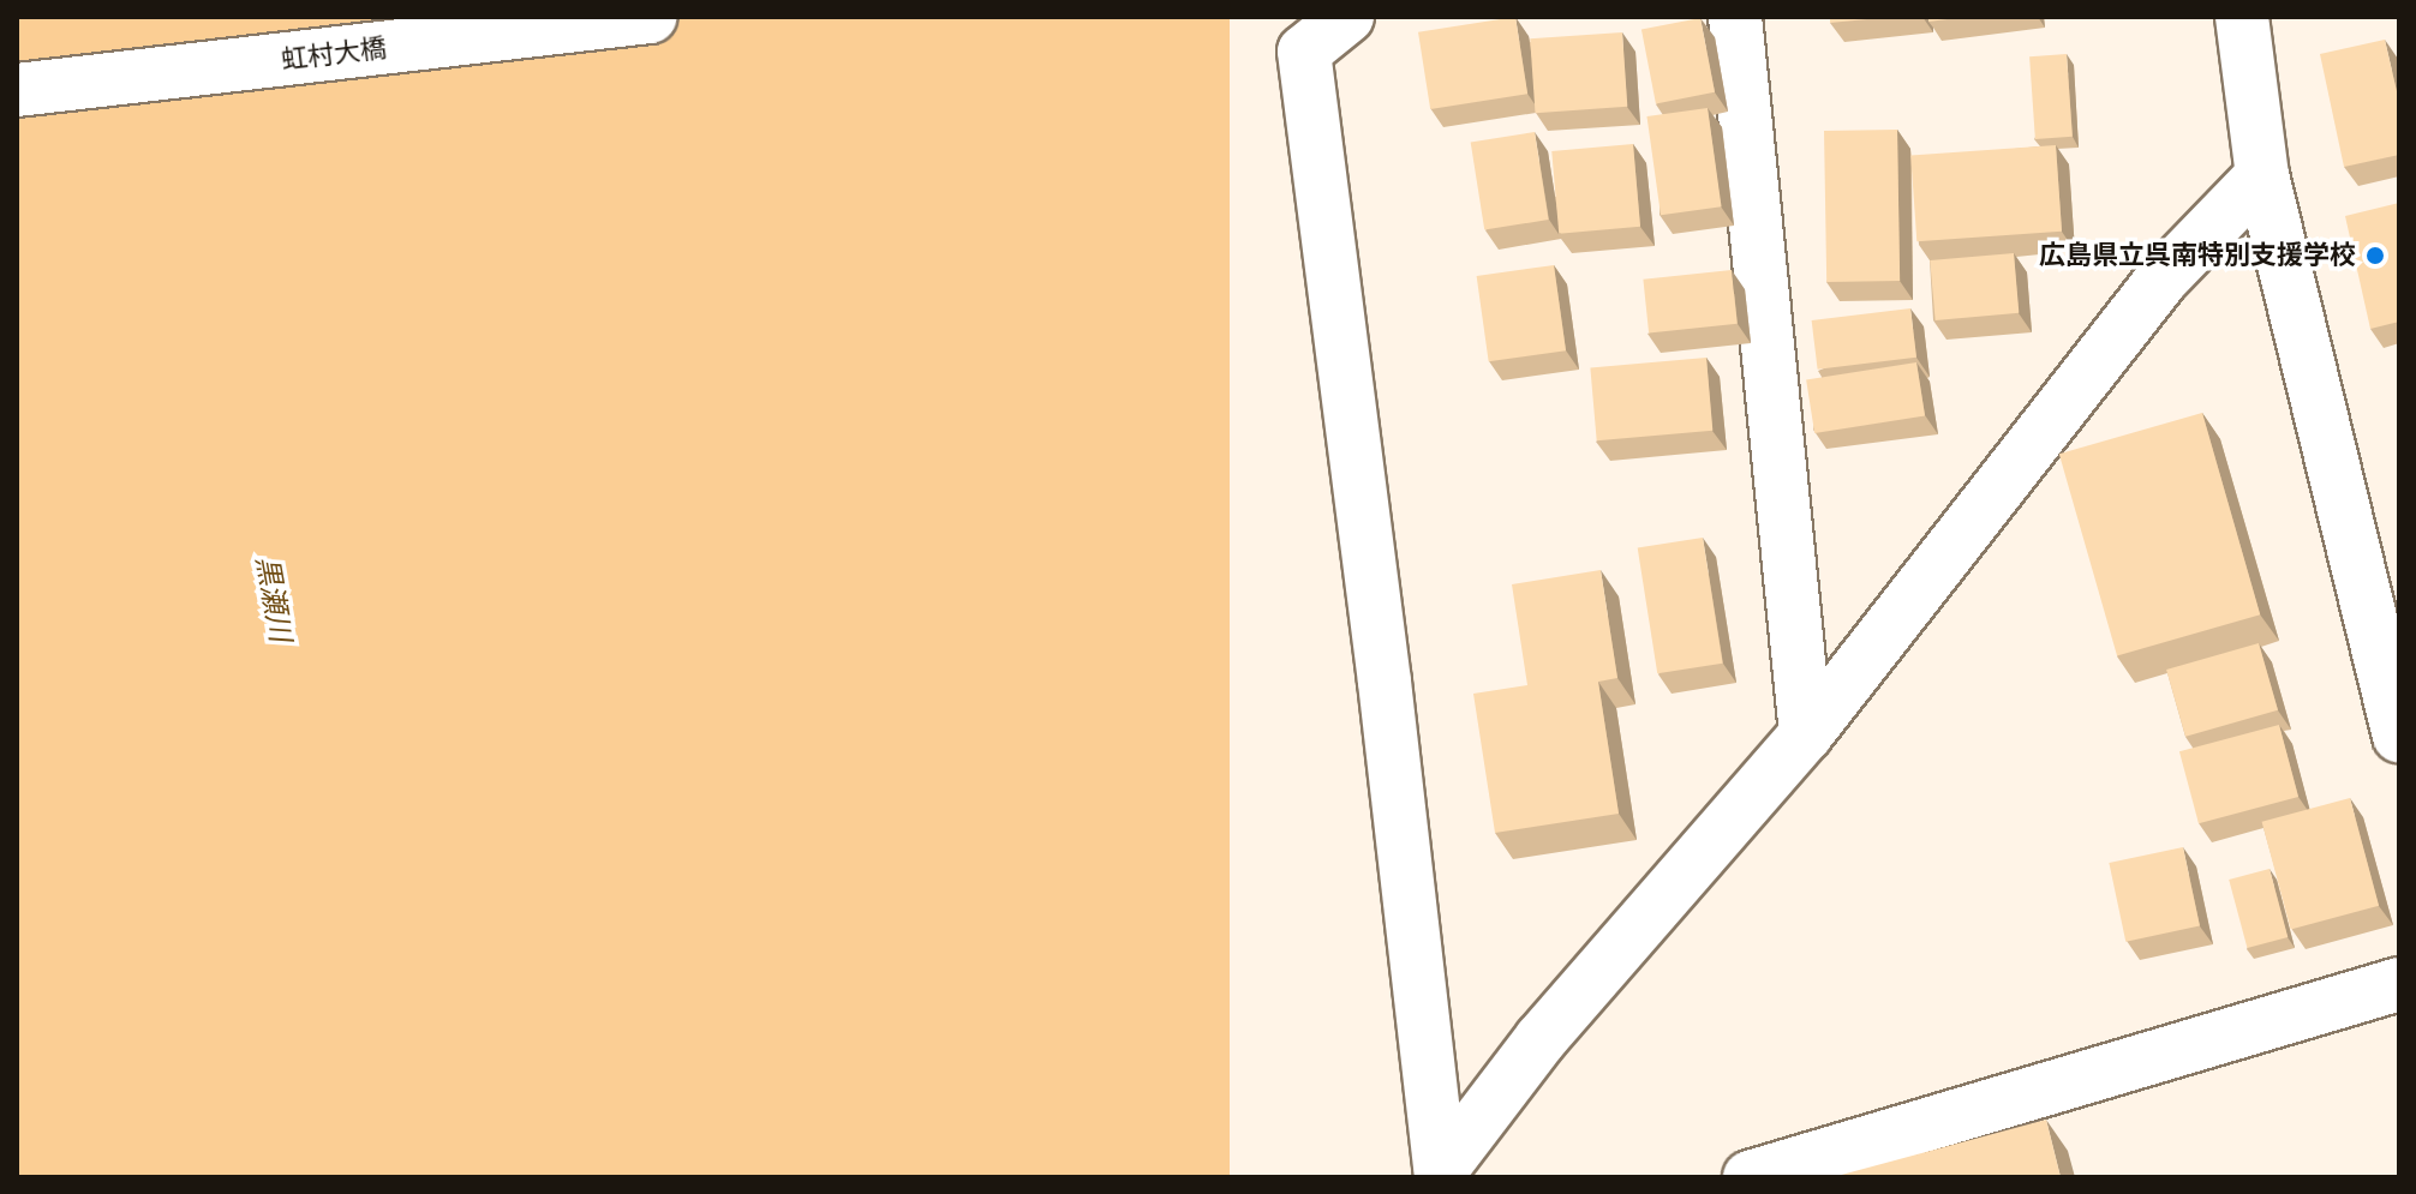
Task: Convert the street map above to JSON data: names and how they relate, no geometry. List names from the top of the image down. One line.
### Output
{"streets":{"street":["虹村大橋"]},"water":["黒瀬川"],"places":["広島県立呉南特別支援学校"]}
